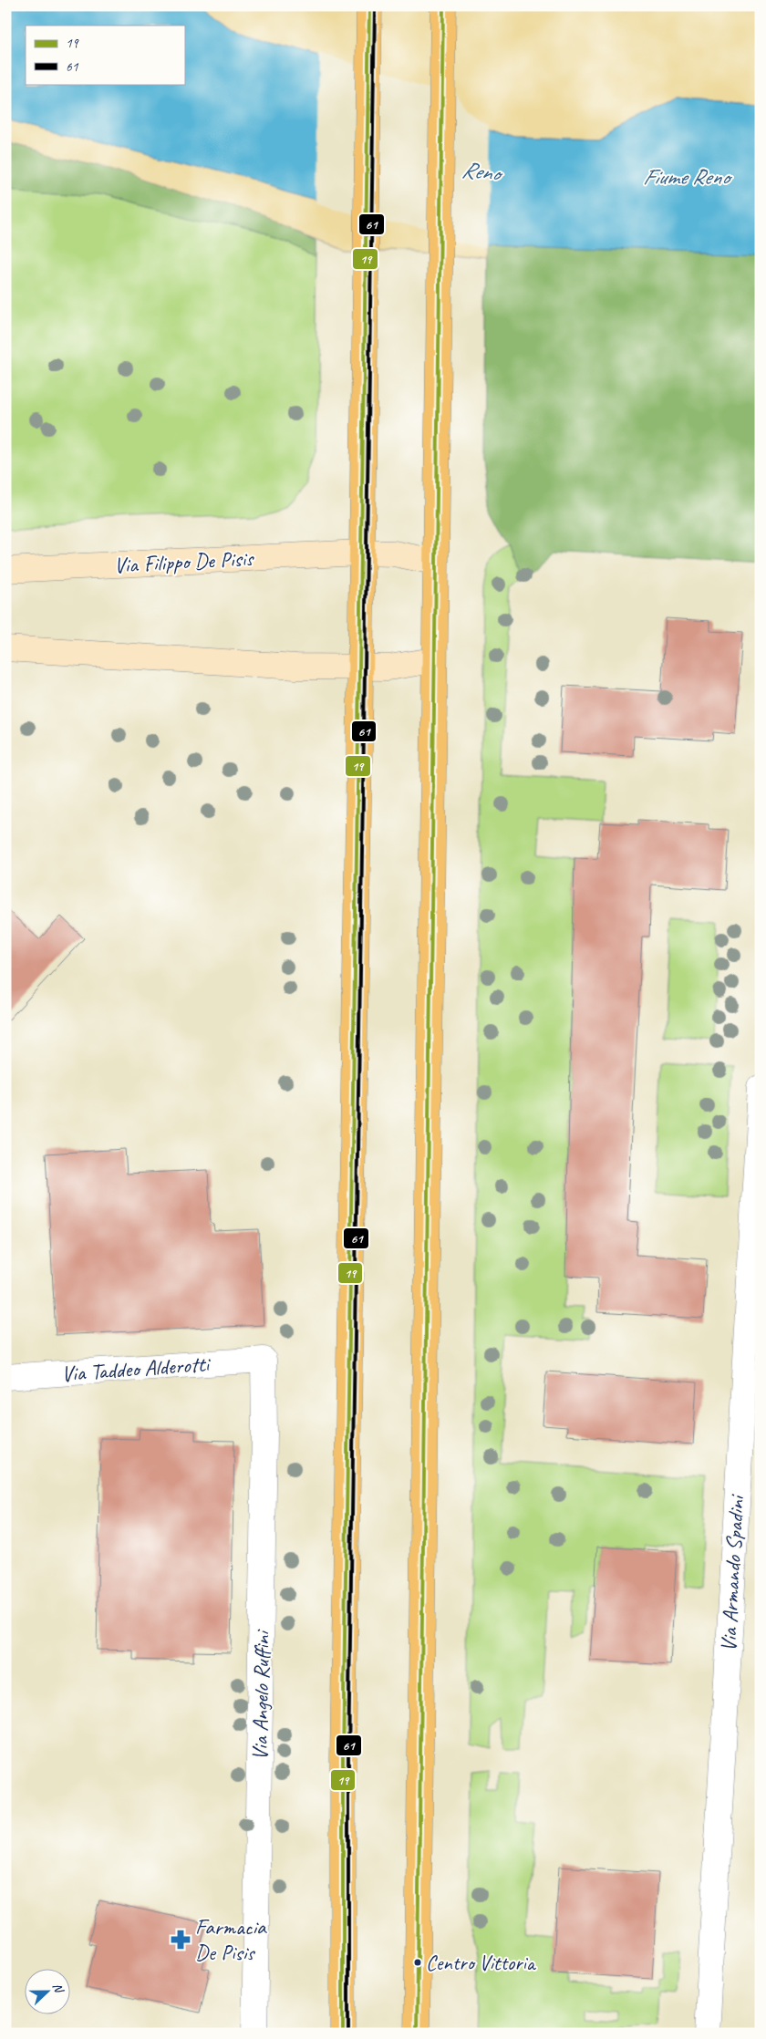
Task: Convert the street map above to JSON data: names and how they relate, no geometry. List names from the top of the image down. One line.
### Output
{"streets":{"street":["Via Filippo De Pisis","Via Taddeo Alderotti","Via Armando Spadini","Via Angelo Ruffini"]},"crossings":[["Via Taddeo Alderotti","Via Angelo Ruffini"]],"water":["Reno","Fiume Reno"],"places":{"pharmacy":["Farmacia De Pisis"],"other":["Centro Vittoria"]},"lines":["transit line 19","transit line 61"],"legend":["19","61"],"north":"right"}
